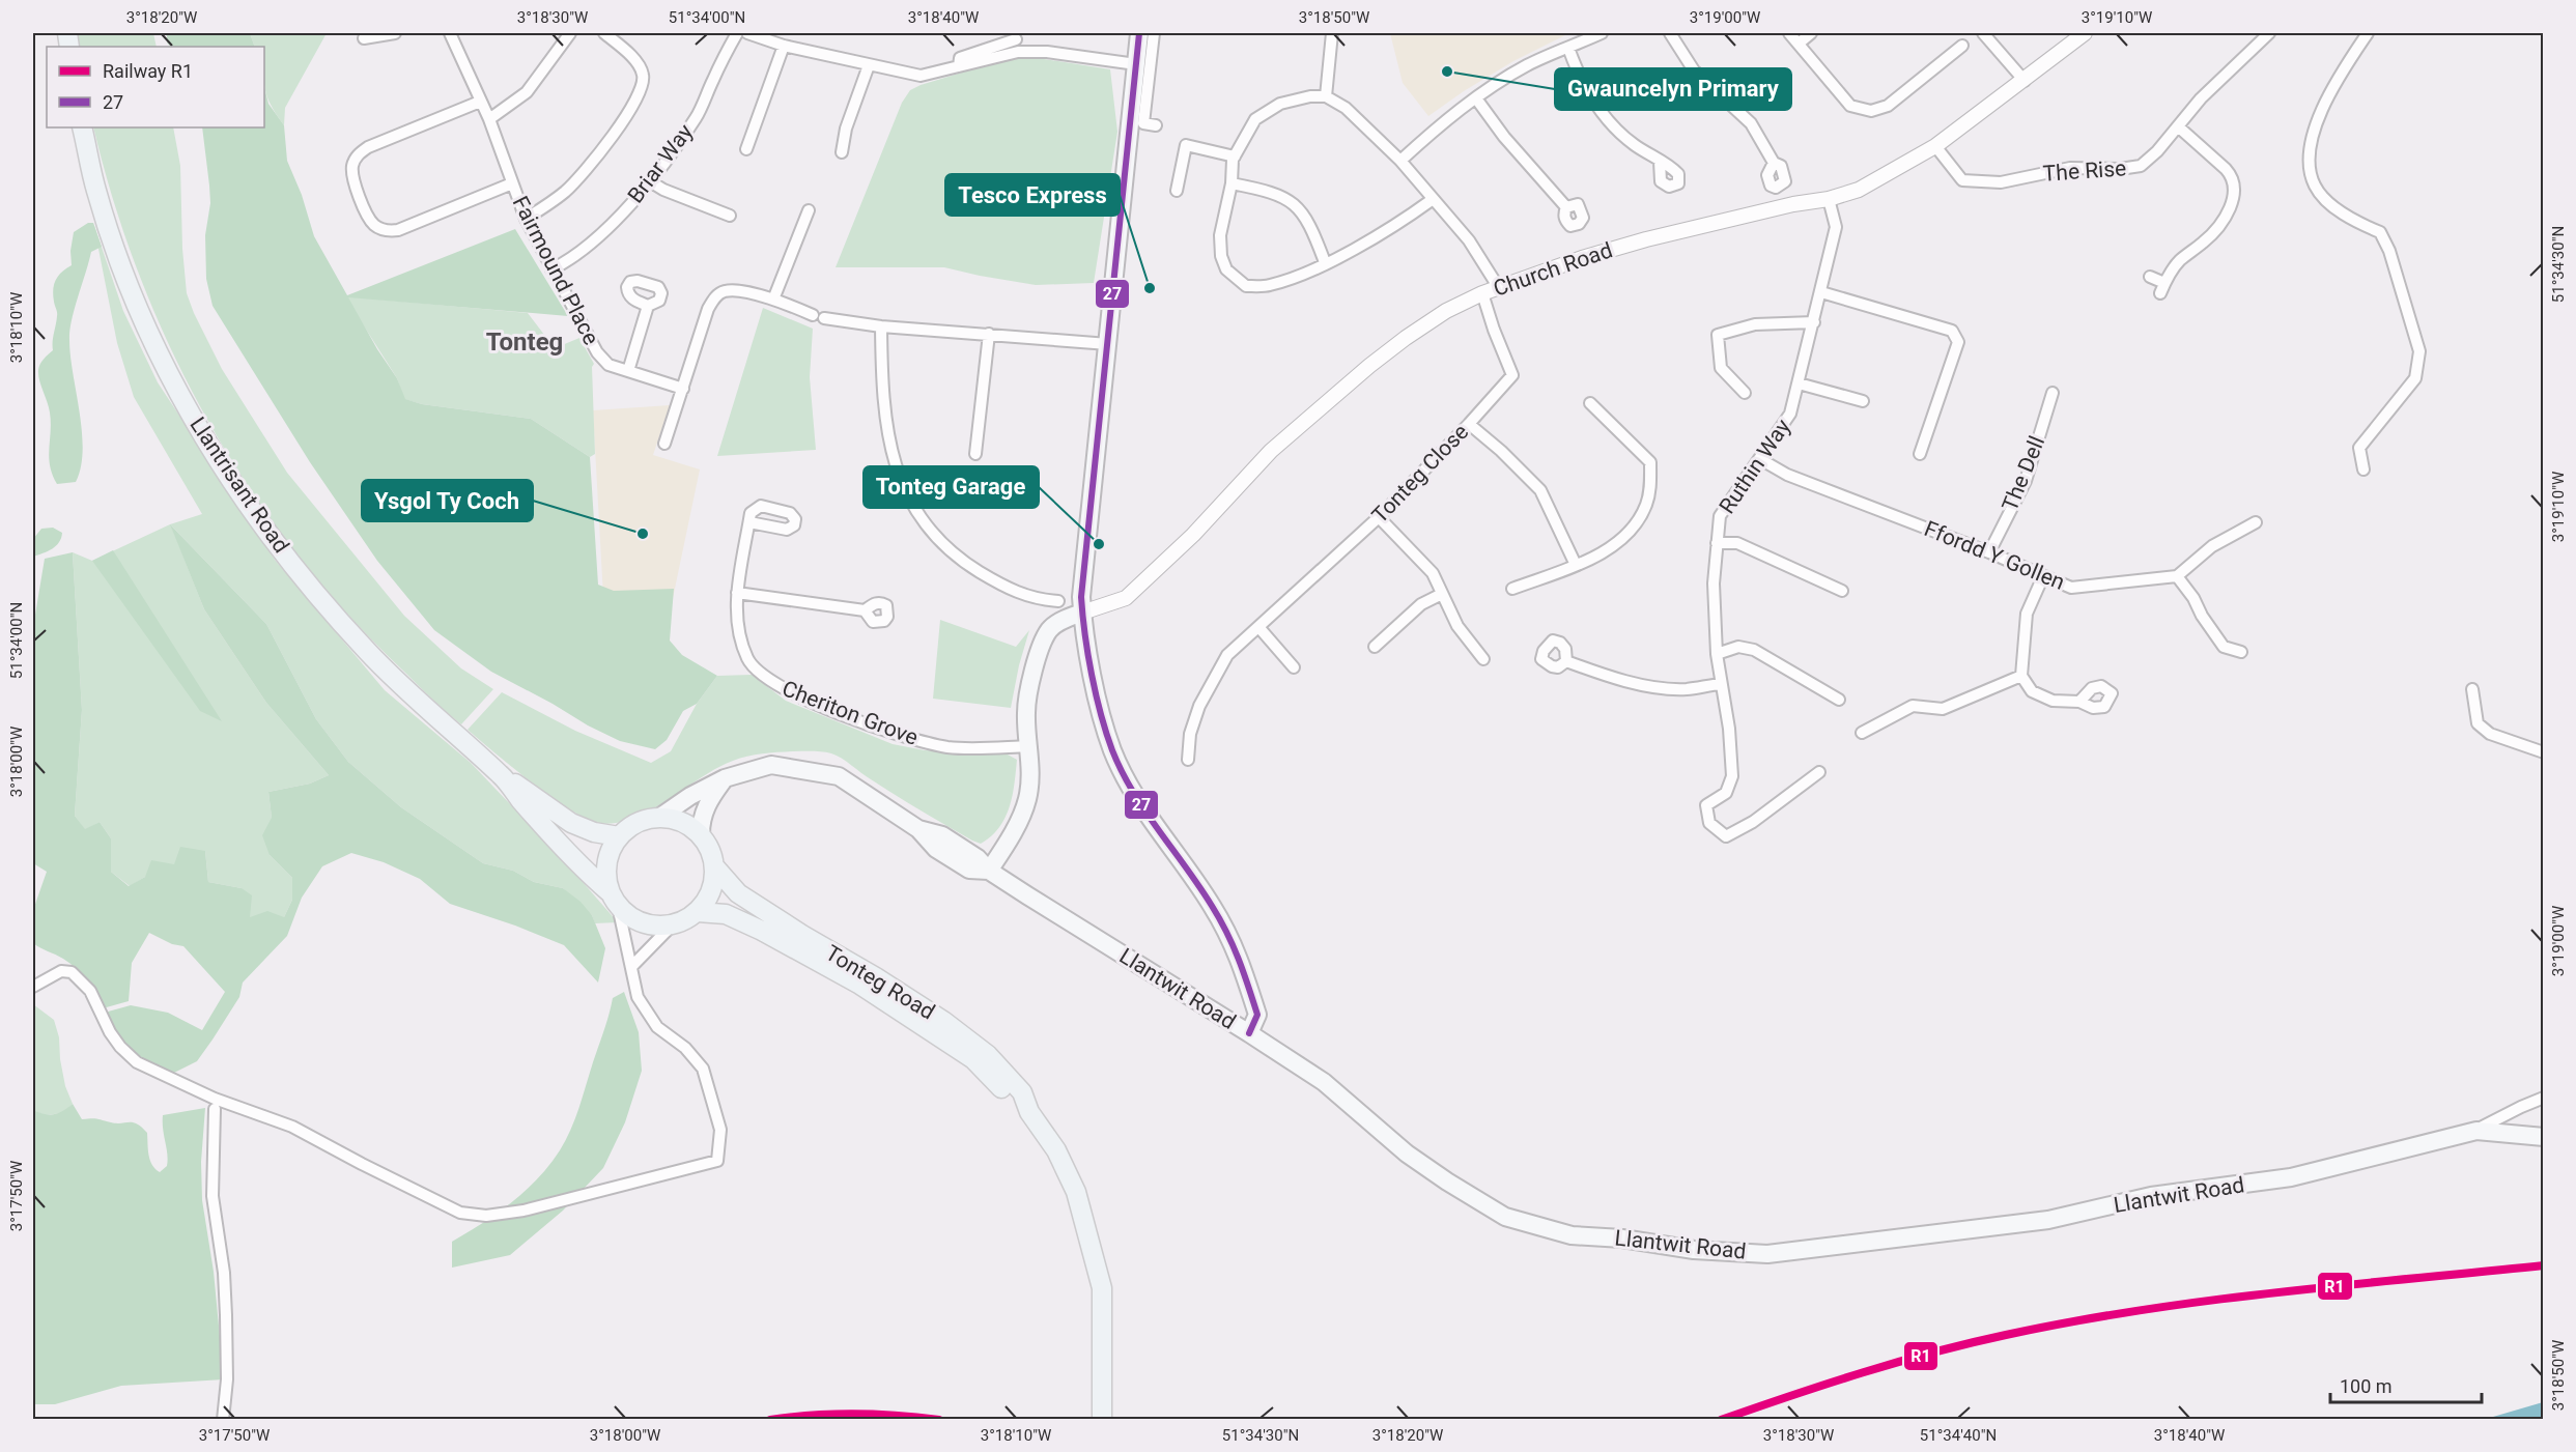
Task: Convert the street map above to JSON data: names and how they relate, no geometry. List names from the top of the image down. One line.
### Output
{"streets":{"main road":["Llantrisant Road","Tonteg Road","Llantwit Road"],"street":["Briar Way","The Rise","Church Road","Fairmound Place","Ruthin Way","Tonteg Close","The Dell","Ffordd Y Gollen","Cheriton Grove"]},"crossings":[["Briar Way","Fairmound Place"],["The Rise","Church Road"],["Church Road","Ruthin Way"],["Church Road","Tonteg Close"],["Ruthin Way","Ffordd Y Gollen"],["The Dell","Ffordd Y Gollen"],["Llantrisant Road","Tonteg Road"]],"districts":["Tonteg"],"places":["Gwauncelyn Primary","Tesco Express","Ysgol Ty Coch","Tonteg Garage"],"lines":["transit line 27","rail line R1"],"legend":["Railway R1","27"],"scale_bar":"100 m","coordinates":["3°18'20\"W","3°18'30\"W","51°34'00\"N","3°18'40\"W","3°18'50\"W","3°19'00\"W","3°19'10\"W","51°34'30\"N","3°18'10\"W","3°18'00\"W","3°17'50\"W","51°34'40\"N"]}
